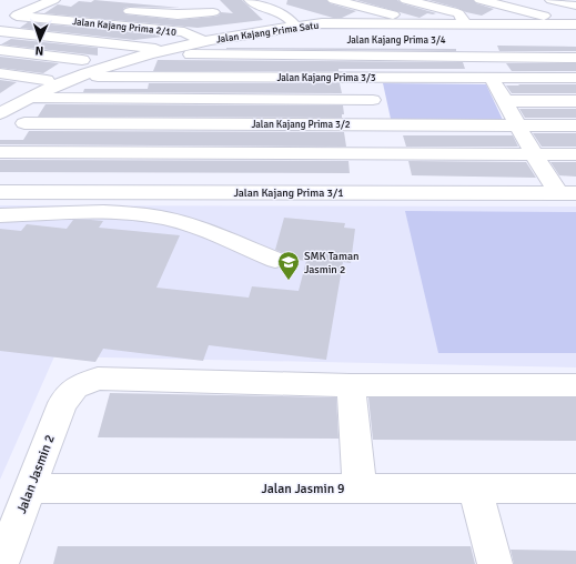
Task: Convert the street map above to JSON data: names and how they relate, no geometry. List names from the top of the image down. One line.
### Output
{"streets":{"street":["Jalan Kajang Prima 2/10","Jalan Kajang Prima Satu","Jalan Kajang Prima 3/3","Jalan Kajang Prima 3/2","Jalan Kajang Prima 3/1","Jalan Jasmin 2","Jalan Jasmin 9"]},"crossings":[["Jalan Kajang Prima 2/10","Jalan Kajang Prima Satu"],["Jalan Kajang Prima Satu","Jalan Kajang Prima 3/3"],["Jalan Jasmin 2","Jalan Jasmin 9"]],"places":{"school or university":["SMK Taman Jasmin 2"]},"north":"bottom"}
